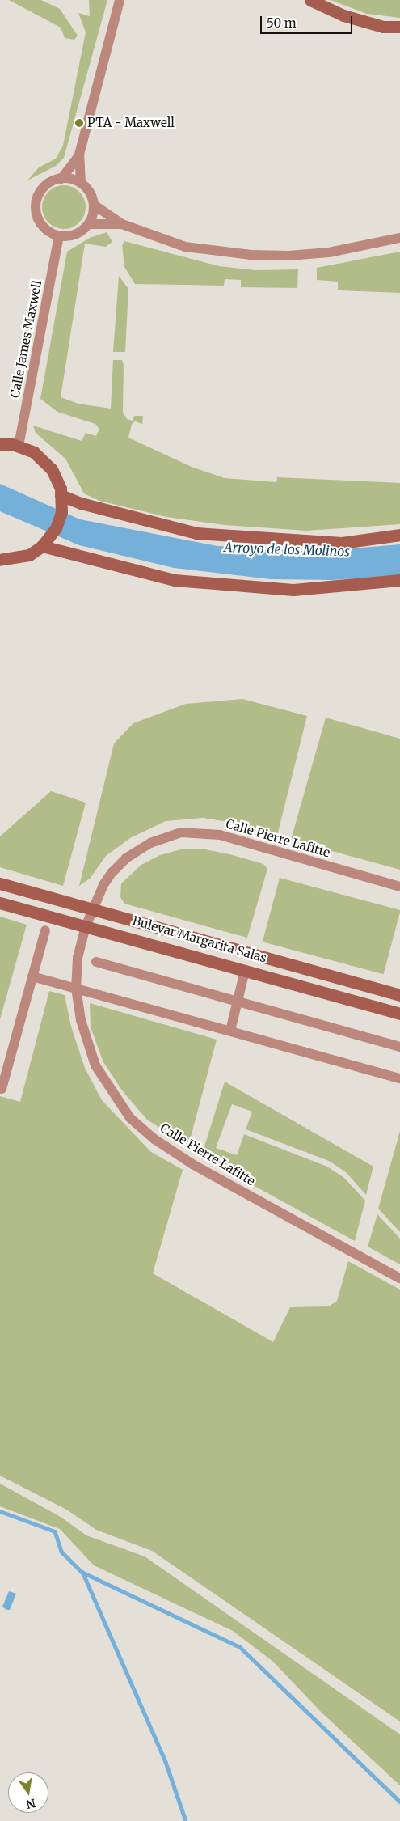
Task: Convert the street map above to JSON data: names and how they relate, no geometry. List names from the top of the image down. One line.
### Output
{"streets":{"street":["Calle James Maxwell","Calle Pierre Lafitte","Bulevar Margarita Salas"]},"crossings":[["Calle Pierre Lafitte","Bulevar Margarita Salas"]],"water":["Arroyo de los Molinos"],"places":["PTA - Maxwell"],"scale_bar":"50 m","north":"bottom"}
